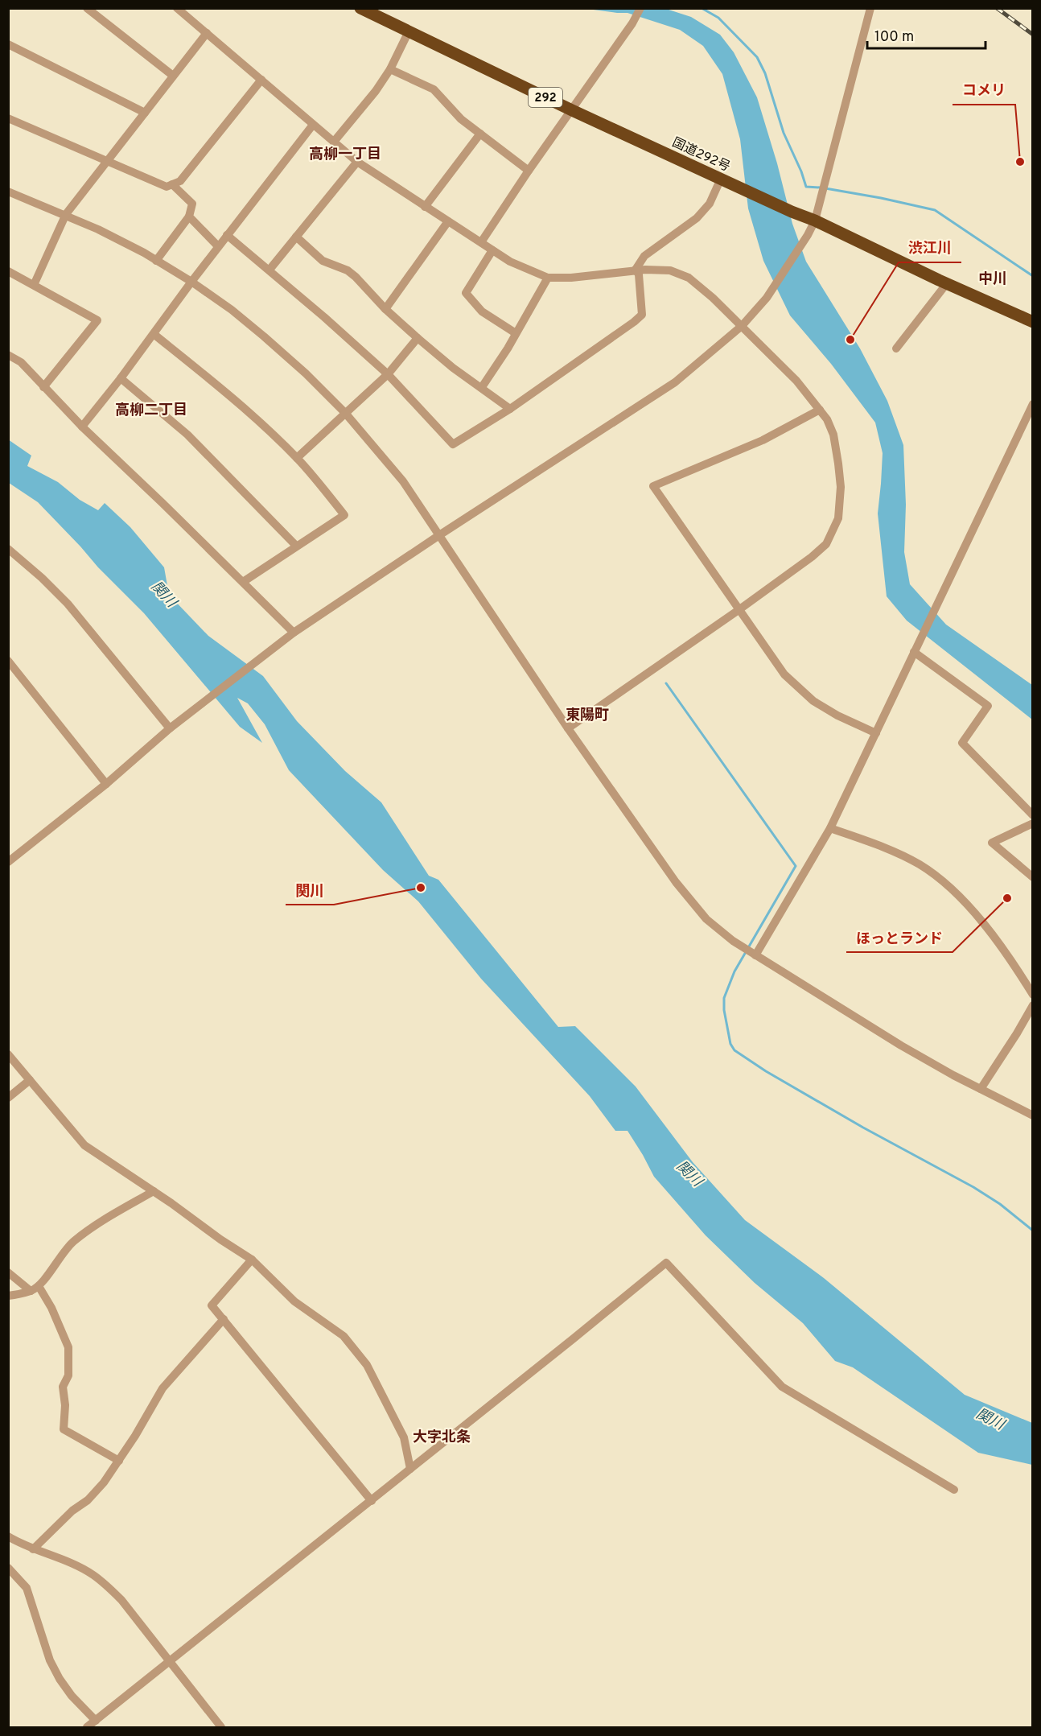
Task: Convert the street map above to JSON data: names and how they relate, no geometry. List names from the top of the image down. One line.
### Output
{"streets":{"highway":["292","国道292号"]},"districts":["高柳一丁目","中川","高柳二丁目","東陽町","大字北条"],"water":["関川"],"places":["コメリ","渋江川","関川","ほっとランド"],"scale_bar":"100 m"}
